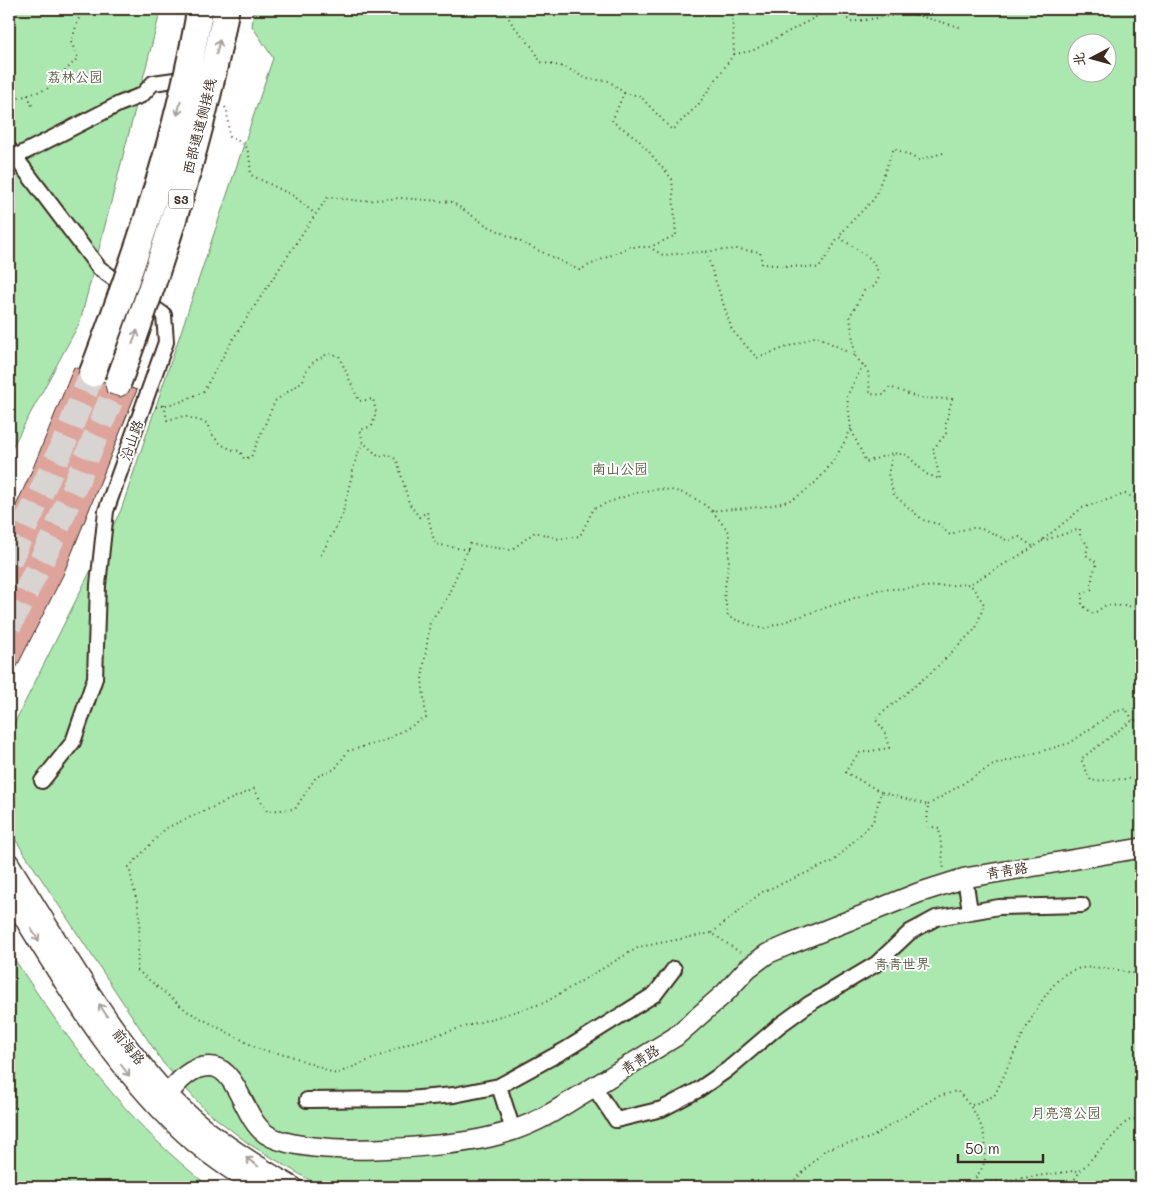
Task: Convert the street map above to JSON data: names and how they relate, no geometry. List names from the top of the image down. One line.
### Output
{"streets":{"highway":["西部通道侧接线","S3"],"street":["沿山路","青青路","前海路"]},"crossings":[["青青路","前海路"]],"parks":["荔林公园","南山公园","青青世界","月亮湾公园"],"scale_bar":"50 m","north":"left"}
